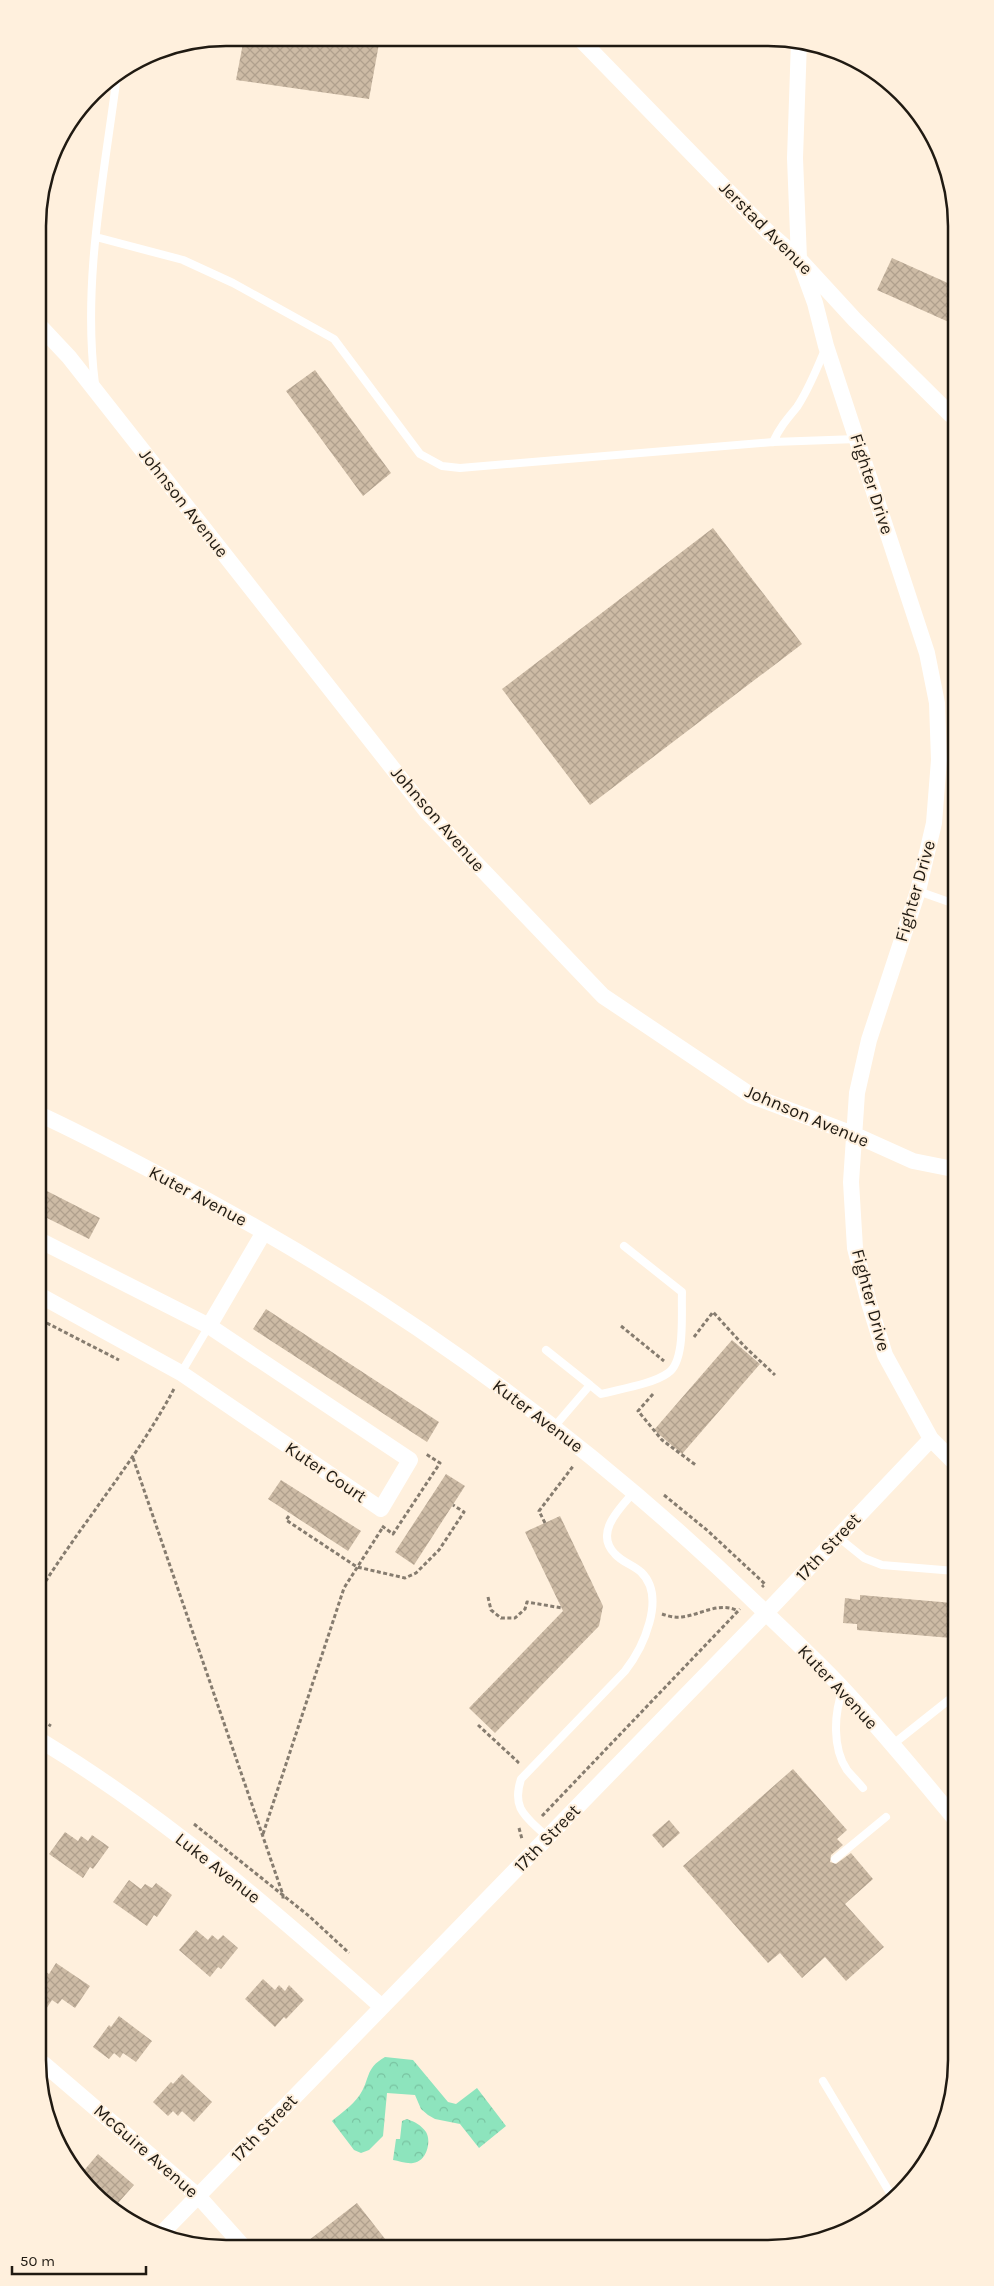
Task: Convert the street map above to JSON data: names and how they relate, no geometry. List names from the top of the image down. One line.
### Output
{"streets":{"street":["Jerstad Avenue","Fighter Drive","Johnson Avenue","Kuter Avenue","Kuter Court","17th Street","Luke Avenue","McGuire Avenue"]},"crossings":[["Jerstad Avenue","Fighter Drive"],["Fighter Drive","Johnson Avenue"],["Fighter Drive","17th Street"],["Kuter Avenue","17th Street"],["17th Street","Luke Avenue"],["17th Street","McGuire Avenue"]],"scale_bar":"50 m"}
